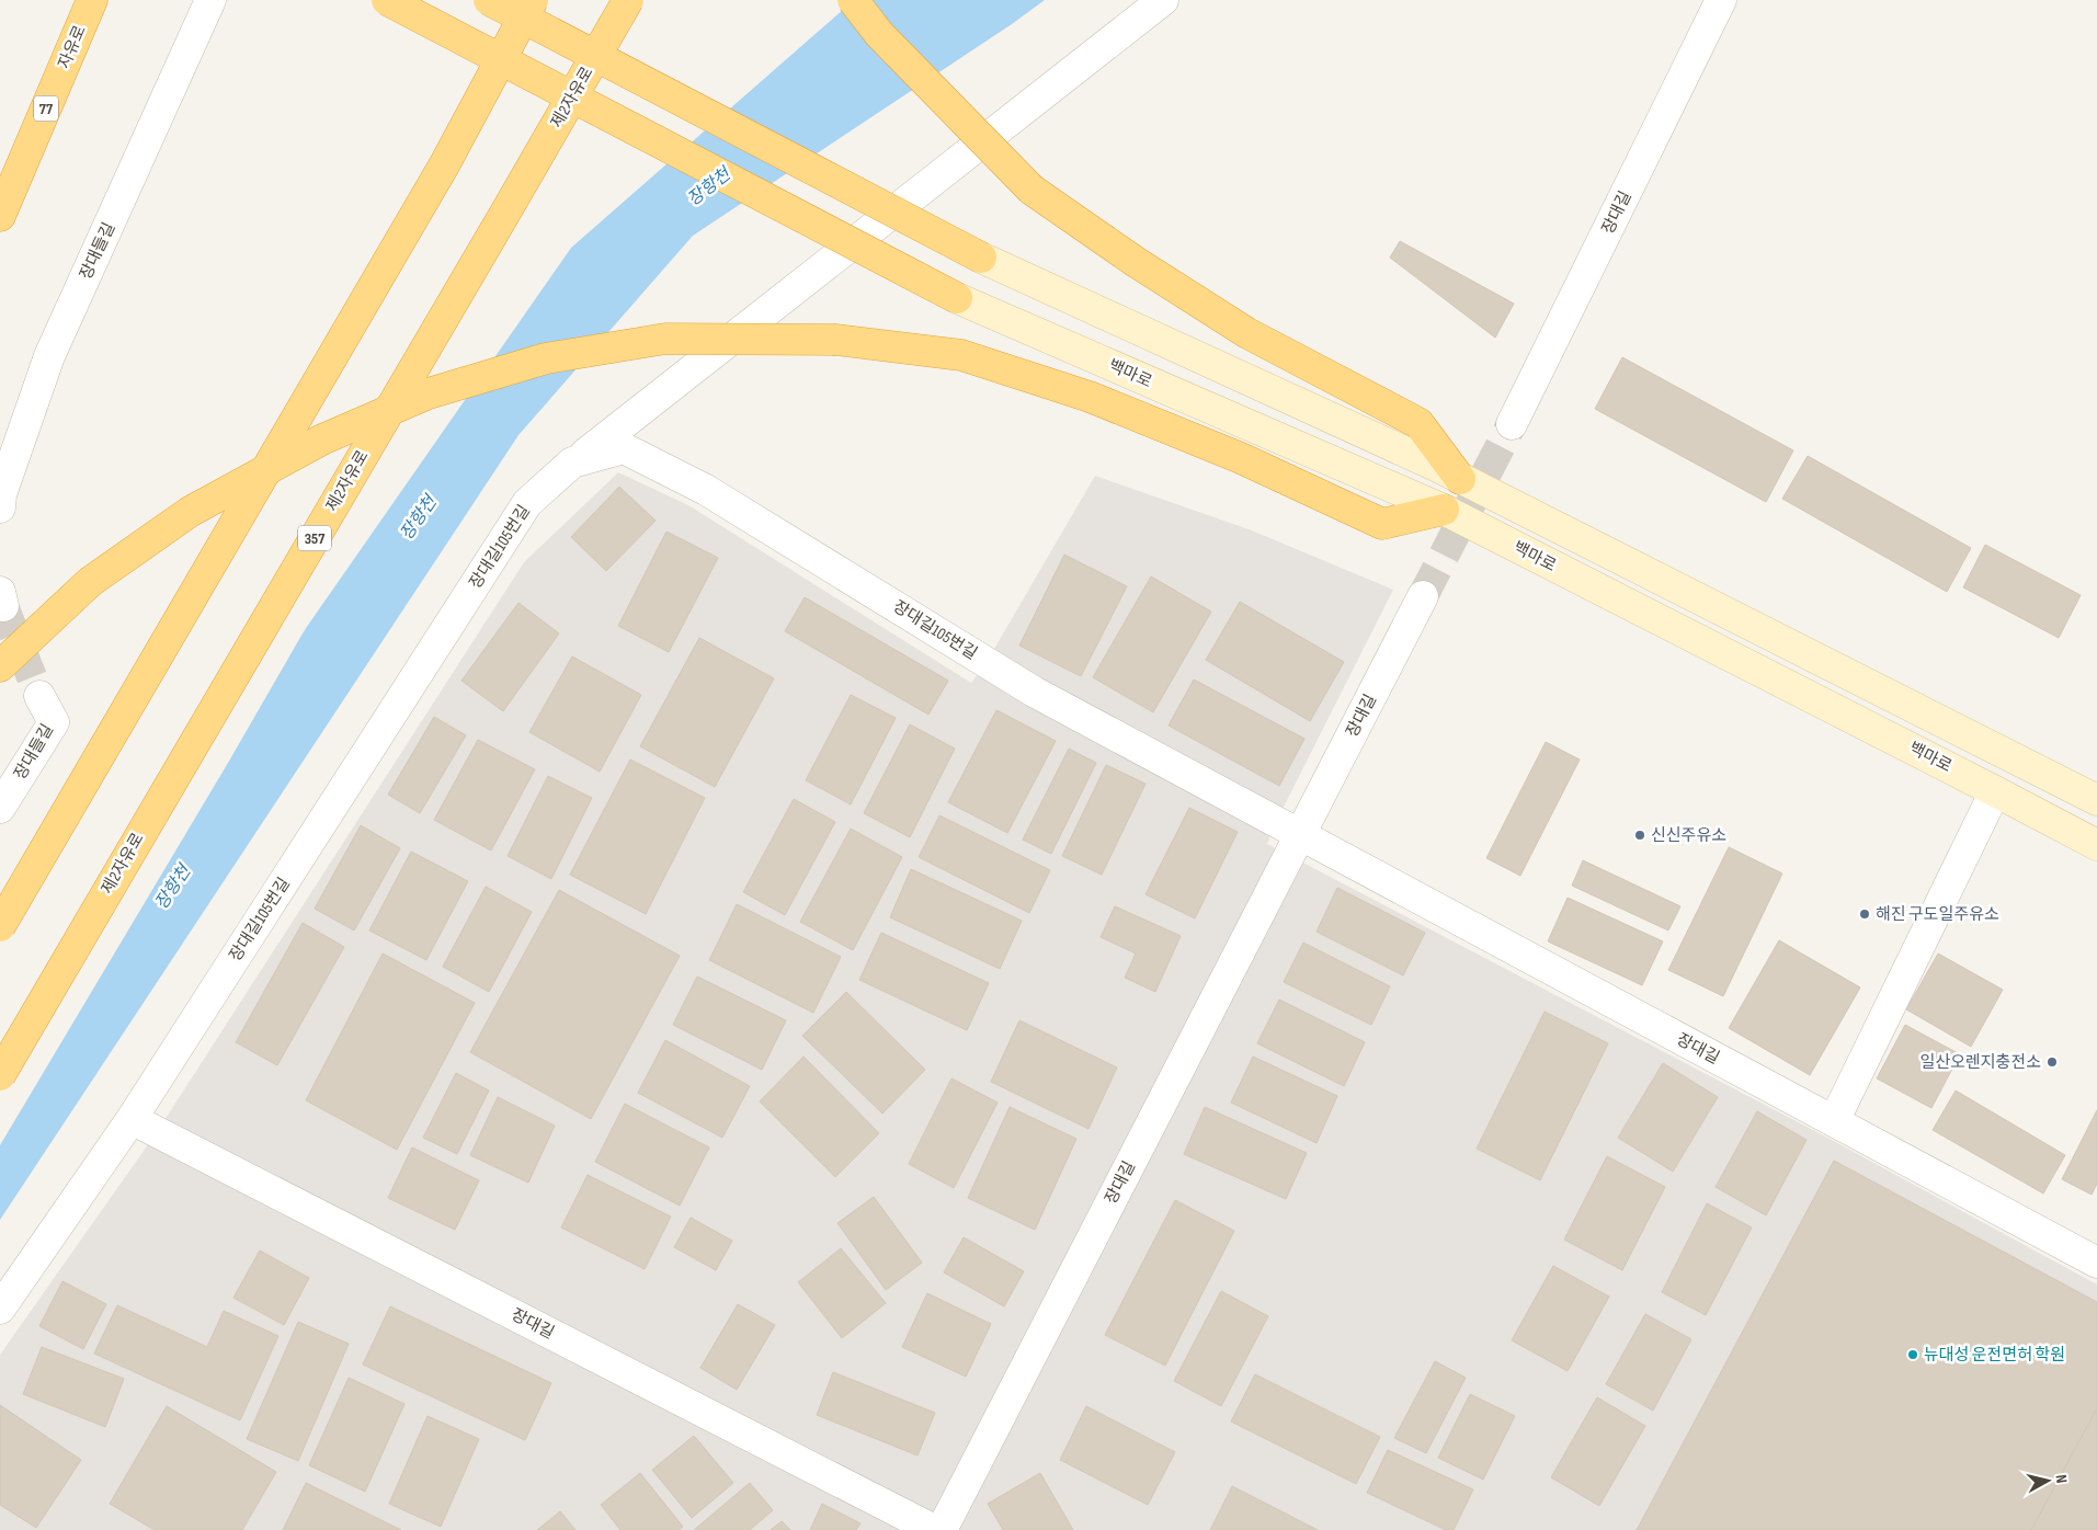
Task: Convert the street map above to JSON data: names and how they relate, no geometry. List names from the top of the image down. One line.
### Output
{"streets":{"highway":["자유로","제2자유로","77","357"],"main road":["백마로"],"street":["장대길","장대들길","장대길105번길"]},"crossings":[["장대길","장대길105번길"]],"water":["장항천"],"places":["신신주유소","해진 구도일주유소","일산오렌지충전소","뉴대성 운전면허 학원"],"north":"right"}
